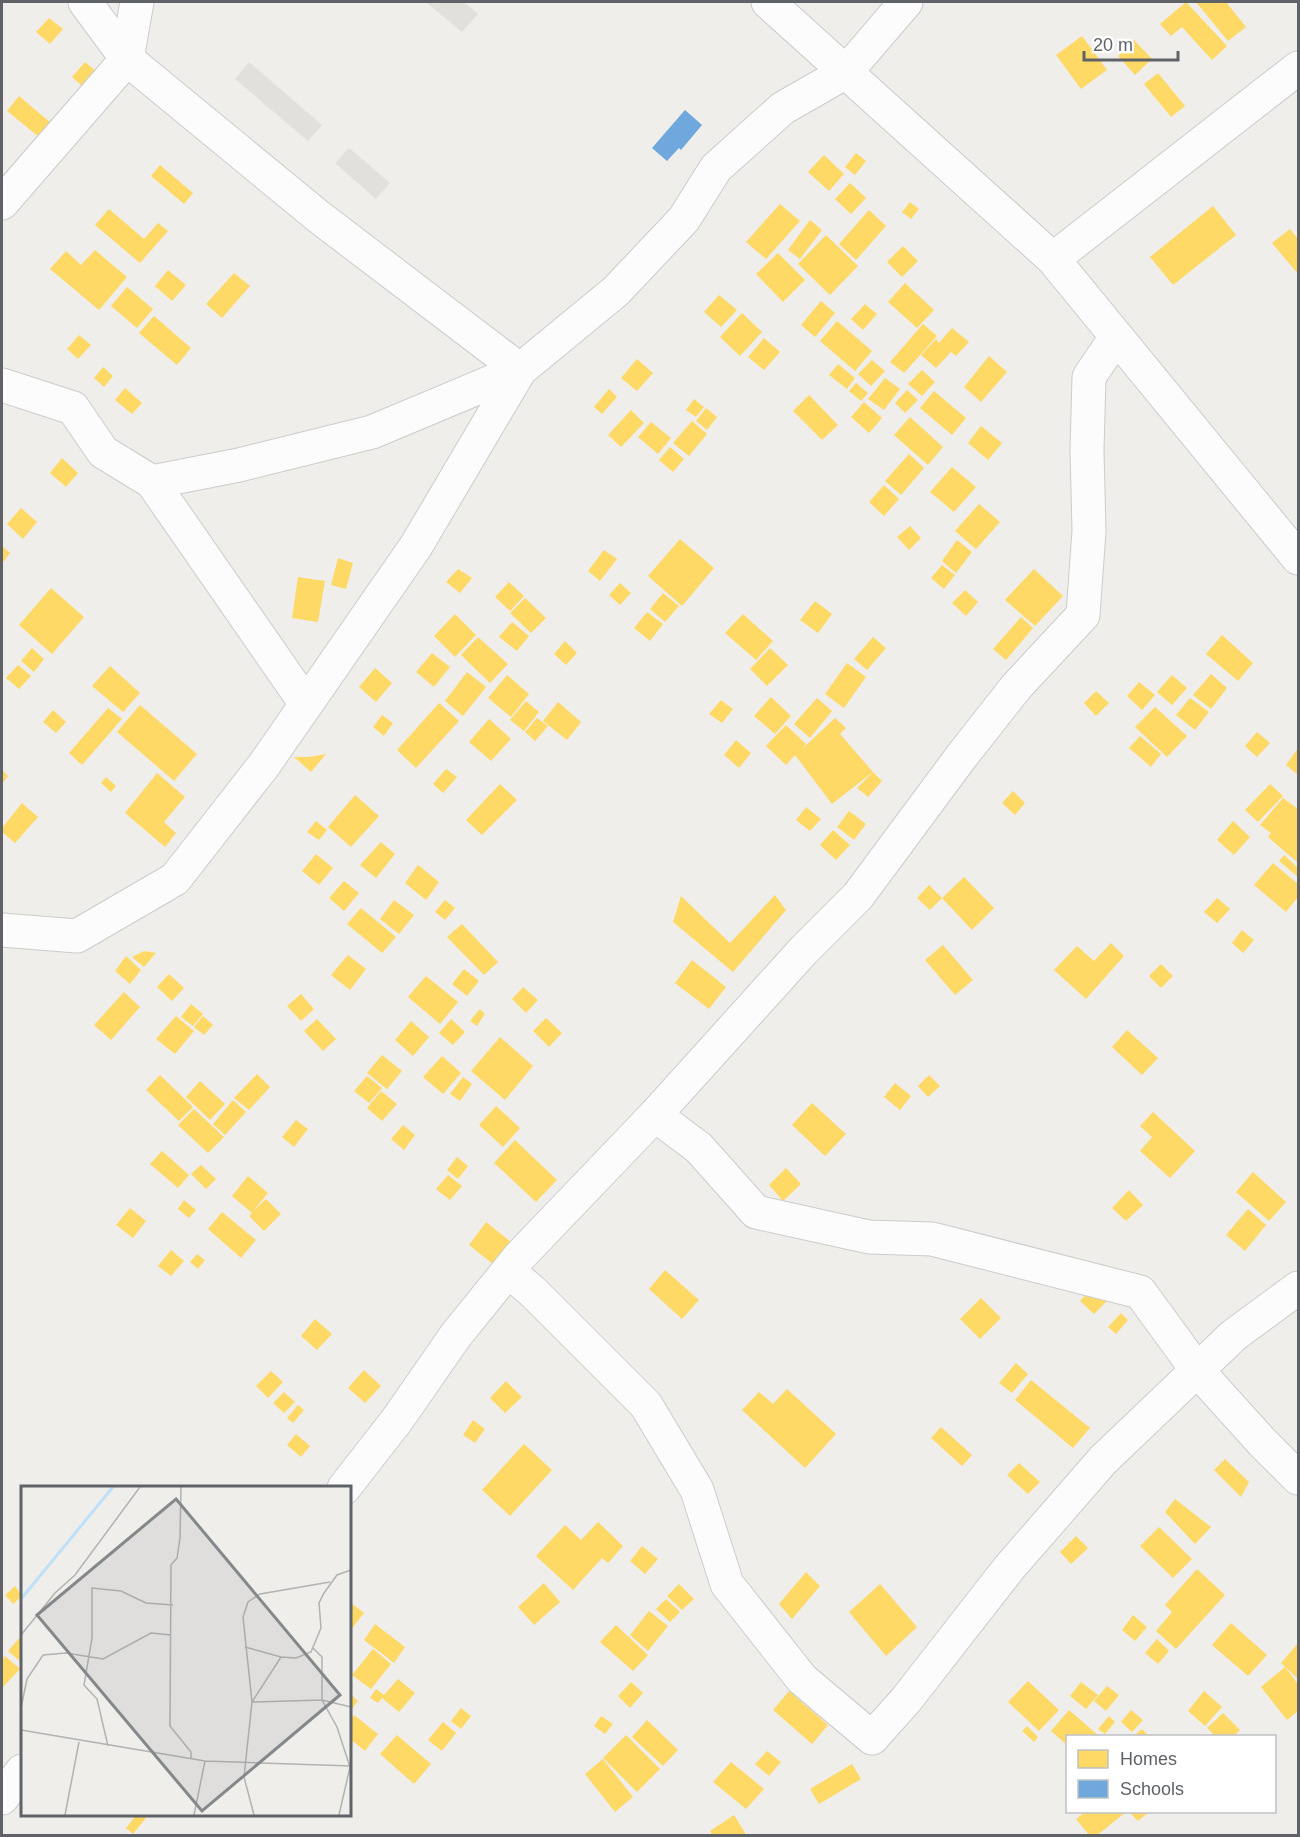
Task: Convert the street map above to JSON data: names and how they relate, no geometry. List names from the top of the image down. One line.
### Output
{"legend":["Homes","Schools"],"scale_bar":"20 m"}
